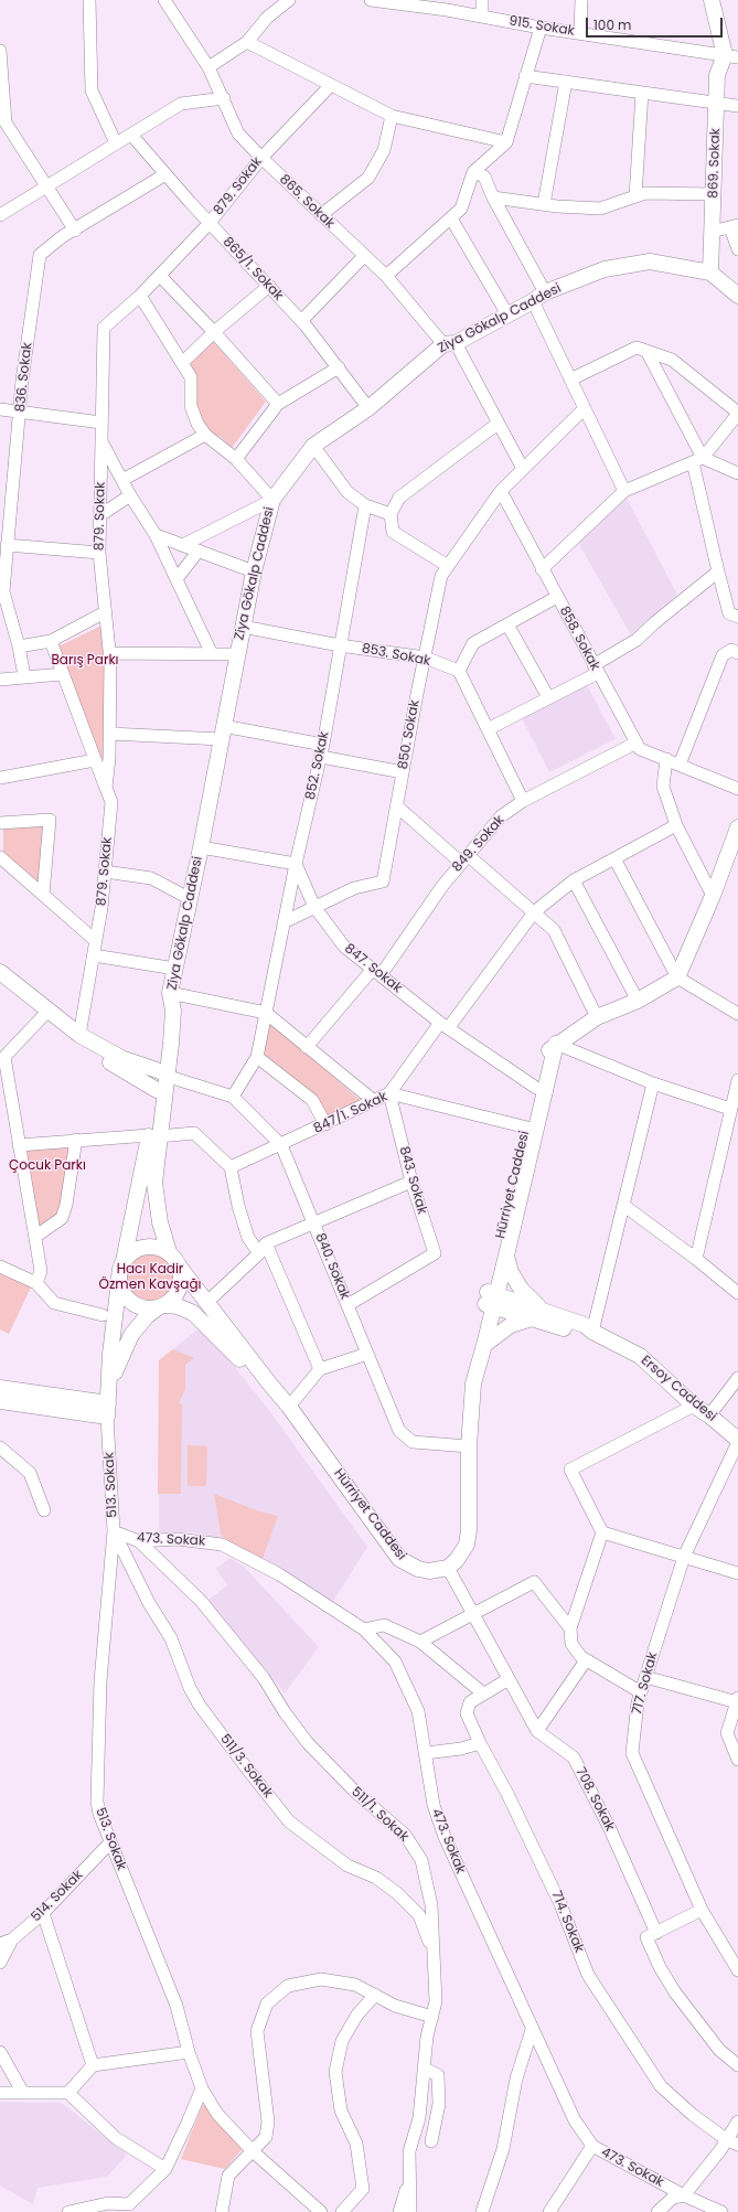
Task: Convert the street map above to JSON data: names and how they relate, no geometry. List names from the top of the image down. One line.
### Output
{"streets":{"main road":["869. Sokak","Ziya Gökalp Caddesi","Hürriyet Caddesi","Ersoy Caddesi"],"street":["915. Sokak","879. Sokak","865. Sokak","865/1. Sokak","836. Sokak","858. Sokak","853. Sokak","850. Sokak","852. Sokak","849. Sokak","847. Sokak","847/1. Sokak","843. Sokak","840. Sokak","513. Sokak","473. Sokak","717. Sokak","511/3. Sokak","708. Sokak","511/1. Sokak","514. Sokak","714. Sokak"]},"crossings":[["915. Sokak","869. Sokak"],["869. Sokak","Ziya Gökalp Caddesi"],["879. Sokak","865. Sokak"],["879. Sokak","865/1. Sokak"],["865. Sokak","Ziya Gökalp Caddesi"],["865/1. Sokak","Ziya Gökalp Caddesi"],["865/1. Sokak","836. Sokak"],["Ziya Gökalp Caddesi","853. Sokak"],["Ziya Gökalp Caddesi","840. Sokak"],["858. Sokak","849. Sokak"],["853. Sokak","850. Sokak"],["853. Sokak","852. Sokak"],["850. Sokak","852. Sokak"],["850. Sokak","847. Sokak"],["852. Sokak","847. Sokak"],["852. Sokak","840. Sokak"],["849. Sokak","847. Sokak"],["847. Sokak","Hürriyet Caddesi"],["847/1. Sokak","843. Sokak"],["847/1. Sokak","Hürriyet Caddesi"],["847/1. Sokak","840. Sokak"],["843. Sokak","840. Sokak"],["Hürriyet Caddesi","840. Sokak"],["Hürriyet Caddesi","Ersoy Caddesi"],["Hürriyet Caddesi","708. Sokak"],["Ersoy Caddesi","717. Sokak"],["513. Sokak","473. Sokak"],["513. Sokak","511/3. Sokak"],["513. Sokak","514. Sokak"],["473. Sokak","511/3. Sokak"],["473. Sokak","511/1. Sokak"],["511/3. Sokak","511/1. Sokak"],["708. Sokak","714. Sokak"]],"parks":["Barış Parkı","Çocuk Parkı","Hacı Kadir Özmen Kavşağı"],"scale_bar":"100 m"}
